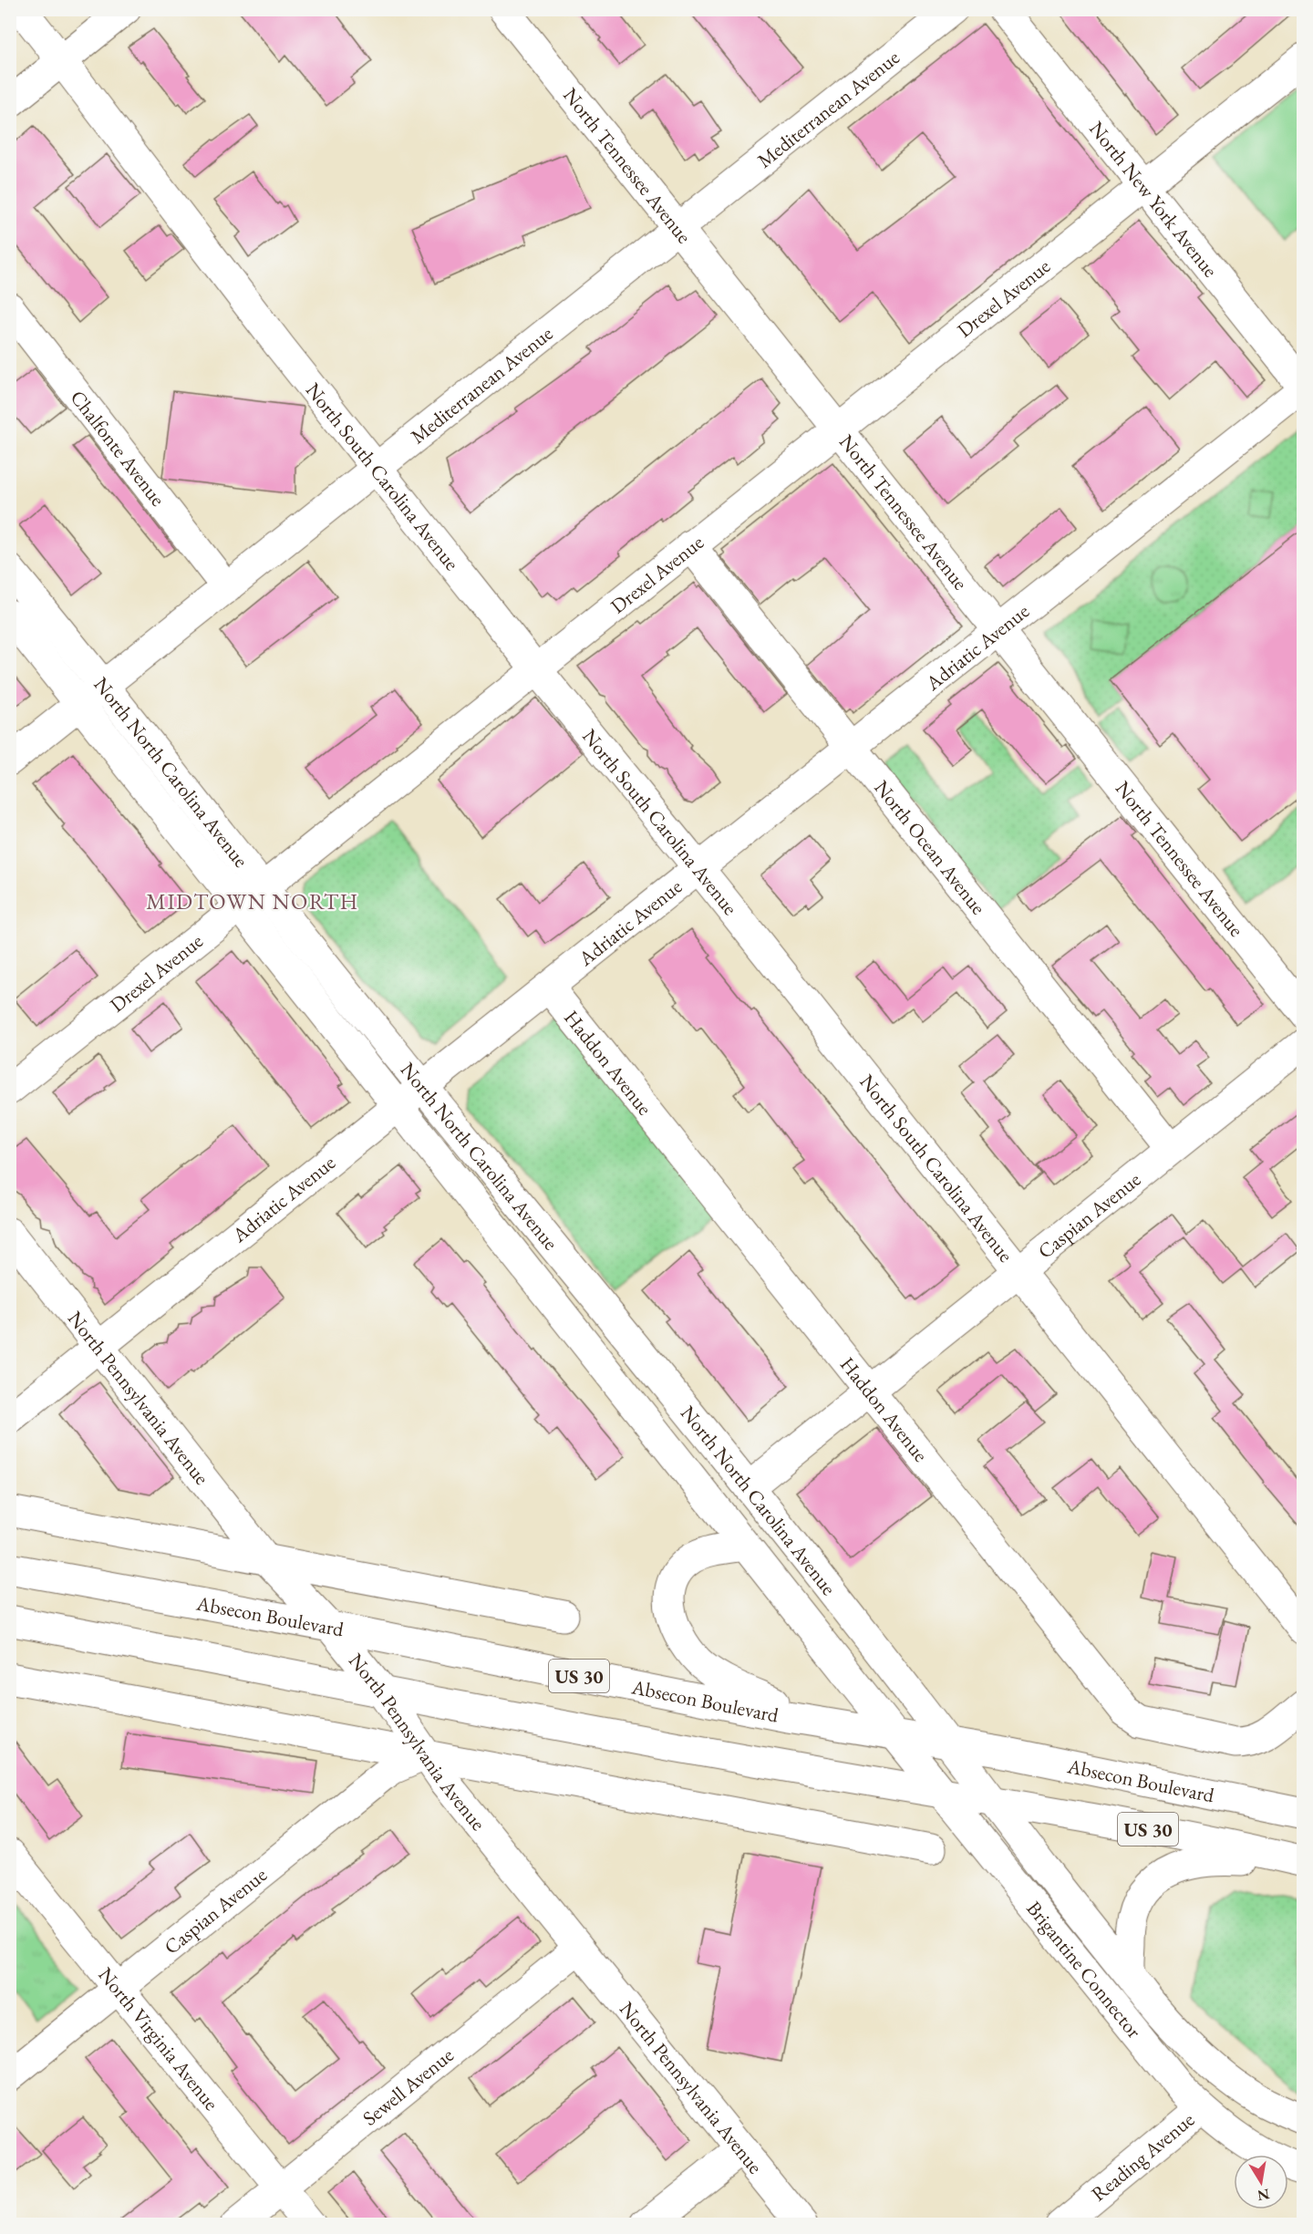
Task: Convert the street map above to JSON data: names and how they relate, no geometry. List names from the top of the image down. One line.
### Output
{"streets":{"main road":["Mediterranean Avenue","North Tennessee Avenue","North New York Avenue","Drexel Avenue","Chalfonte Avenue","North South Carolina Avenue","Adriatic Avenue","North North Carolina Avenue","North Ocean Avenue","Haddon Avenue","Caspian Avenue","North Pennsylvania Avenue","Absecon Boulevard","US 30","Brigantine Connector","North Virginia Avenue","Sewell Avenue","Reading Avenue"]},"crossings":[["Mediterranean Avenue","North Tennessee Avenue"],["Mediterranean Avenue","Chalfonte Avenue"],["Mediterranean Avenue","North South Carolina Avenue"],["Mediterranean Avenue","North North Carolina Avenue"],["North Tennessee Avenue","Drexel Avenue"],["North Tennessee Avenue","Adriatic Avenue"],["North New York Avenue","Drexel Avenue"],["North New York Avenue","Adriatic Avenue"],["Drexel Avenue","North South Carolina Avenue"],["Drexel Avenue","North North Carolina Avenue"],["Drexel Avenue","North Ocean Avenue"],["North South Carolina Avenue","Adriatic Avenue"],["North South Carolina Avenue","Caspian Avenue"],["Adriatic Avenue","North North Carolina Avenue"],["Adriatic Avenue","North Ocean Avenue"],["Adriatic Avenue","Haddon Avenue"],["Adriatic Avenue","North Pennsylvania Avenue"],["North North Carolina Avenue","Caspian Avenue"],["North North Carolina Avenue","Absecon Boulevard"],["North North Carolina Avenue","Brigantine Connector"],["North Ocean Avenue","Caspian Avenue"],["Haddon Avenue","Caspian Avenue"],["Caspian Avenue","North Pennsylvania Avenue"],["Caspian Avenue","North Virginia Avenue"],["North Pennsylvania Avenue","Absecon Boulevard"],["North Pennsylvania Avenue","US 30"],["North Pennsylvania Avenue","Sewell Avenue"],["Absecon Boulevard","Brigantine Connector"],["US 30","Brigantine Connector"],["Brigantine Connector","Reading Avenue"],["North Virginia Avenue","Sewell Avenue"]],"districts":["MIDTOWN NORTH"],"north":"bottom"}
